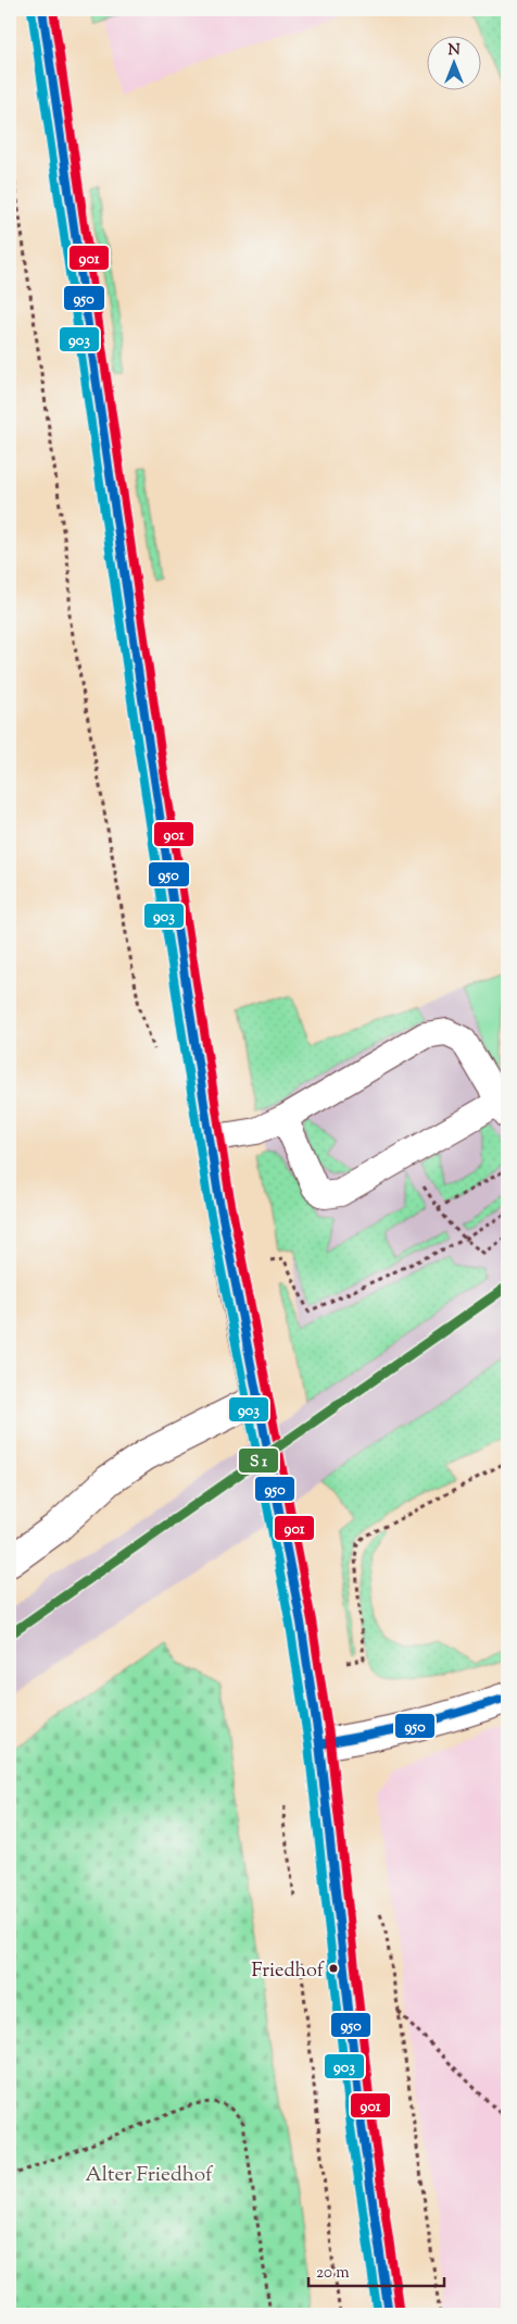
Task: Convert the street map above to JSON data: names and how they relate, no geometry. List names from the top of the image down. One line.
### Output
{"parks":["Alter Friedhof"],"places":["Friedhof"],"lines":["transit line 950","transit line 901","transit line 903"],"scale_bar":"20 m","north":"top"}
